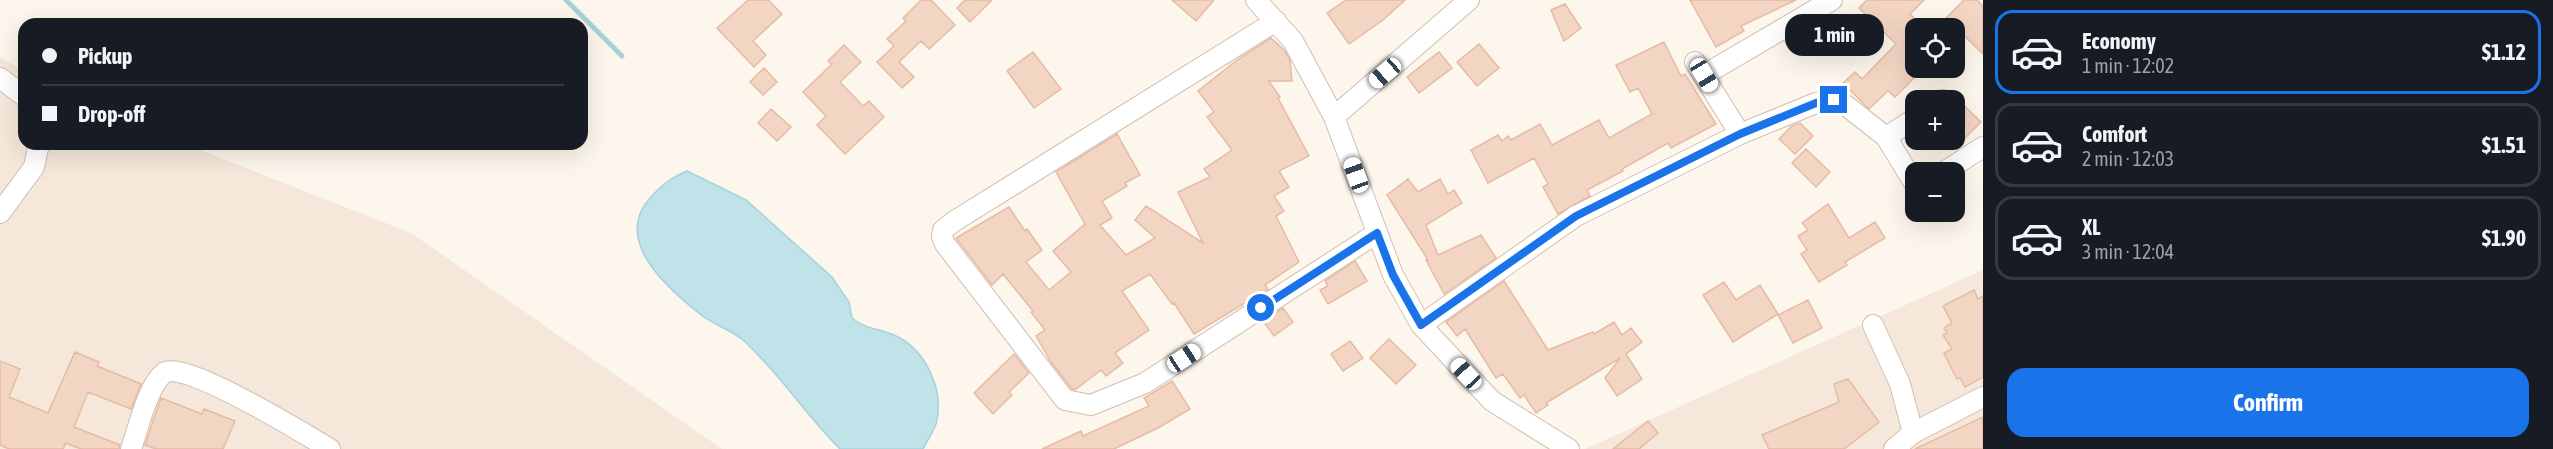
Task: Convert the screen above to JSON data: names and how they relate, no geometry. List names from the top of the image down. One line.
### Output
{"page":{"list":[{"name":"Economy","note":"1 min · 12:02","value":"$1.12"},{"name":"Comfort","note":"2 min · 12:03","value":"$1.51"},{"name":"XL","note":"3 min · 12:04","value":"$1.90"}],"bubble":"1 min","map_buttons":["+","−"],"banner":["Pickup","Drop-off"],"buttons":"Confirm"}}
